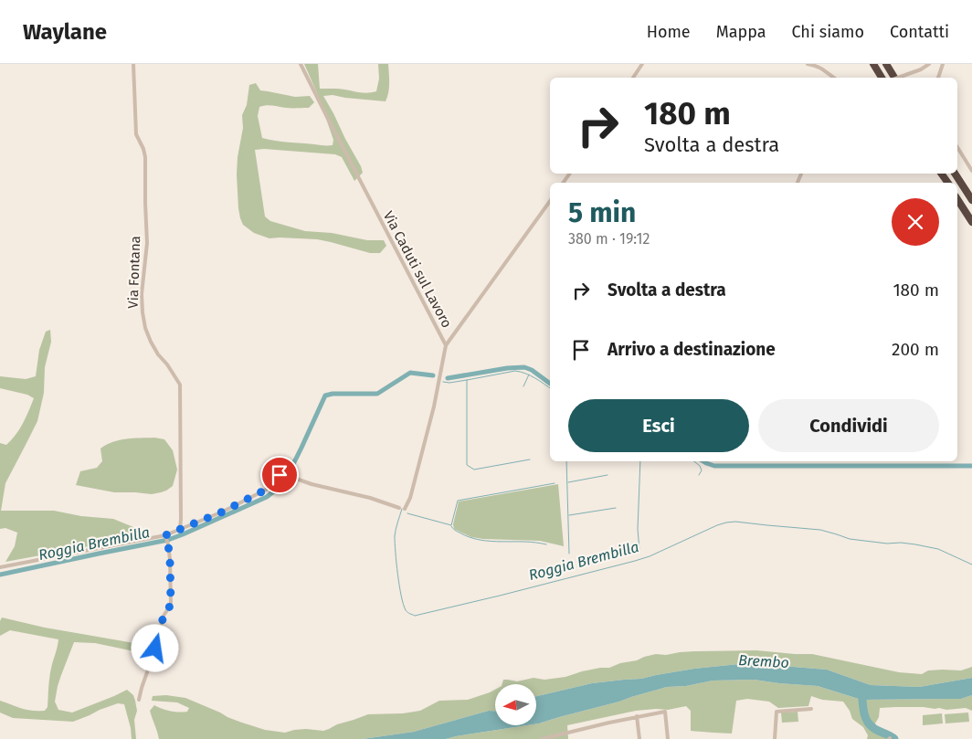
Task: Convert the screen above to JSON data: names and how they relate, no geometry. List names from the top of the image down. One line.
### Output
{"streets":{"street":["Via Caduti sul Lavoro","Via Fontana"]},"water":["Roggia Brembilla","Brembo"],"north":"left","page":{"header":"Waylane","nav":["Home","Mappa","Chi siamo","Contatti"],"turn":["180 m","Svolta a destra"],"heading":["5 min","380 m · 19:12"],"list":[{"name":"Svolta a destra","value":"180 m"},{"name":"Arrivo a destinazione","value":"200 m"}],"buttons":["Esci","Condividi"]}}
